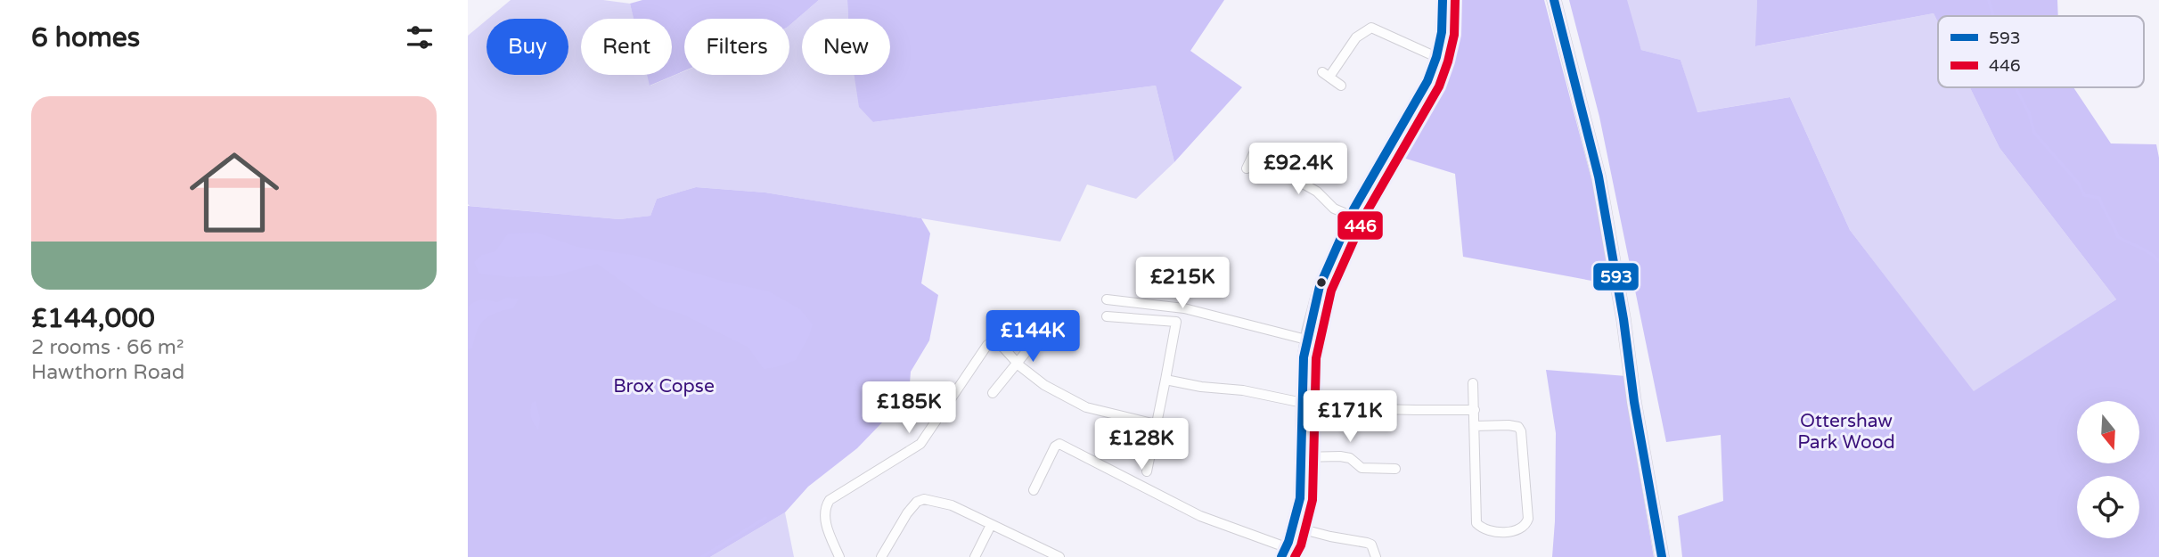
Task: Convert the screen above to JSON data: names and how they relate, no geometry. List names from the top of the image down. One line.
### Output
{"parks":["Brox Copse","Ottershaw Park Wood"],"lines":["transit line 593","transit line 446"],"legend":["593","446"],"north":"bottom","page":{"heading":"6 homes","chip":["Buy","Rent","Filters","New"],"list":[{"name":"£144,000","note":"2 rooms · 66 m² · Hawthorn Road"}],"price":["£92.4K","£215K","£144K","£185K","£171K","£128K"]}}
